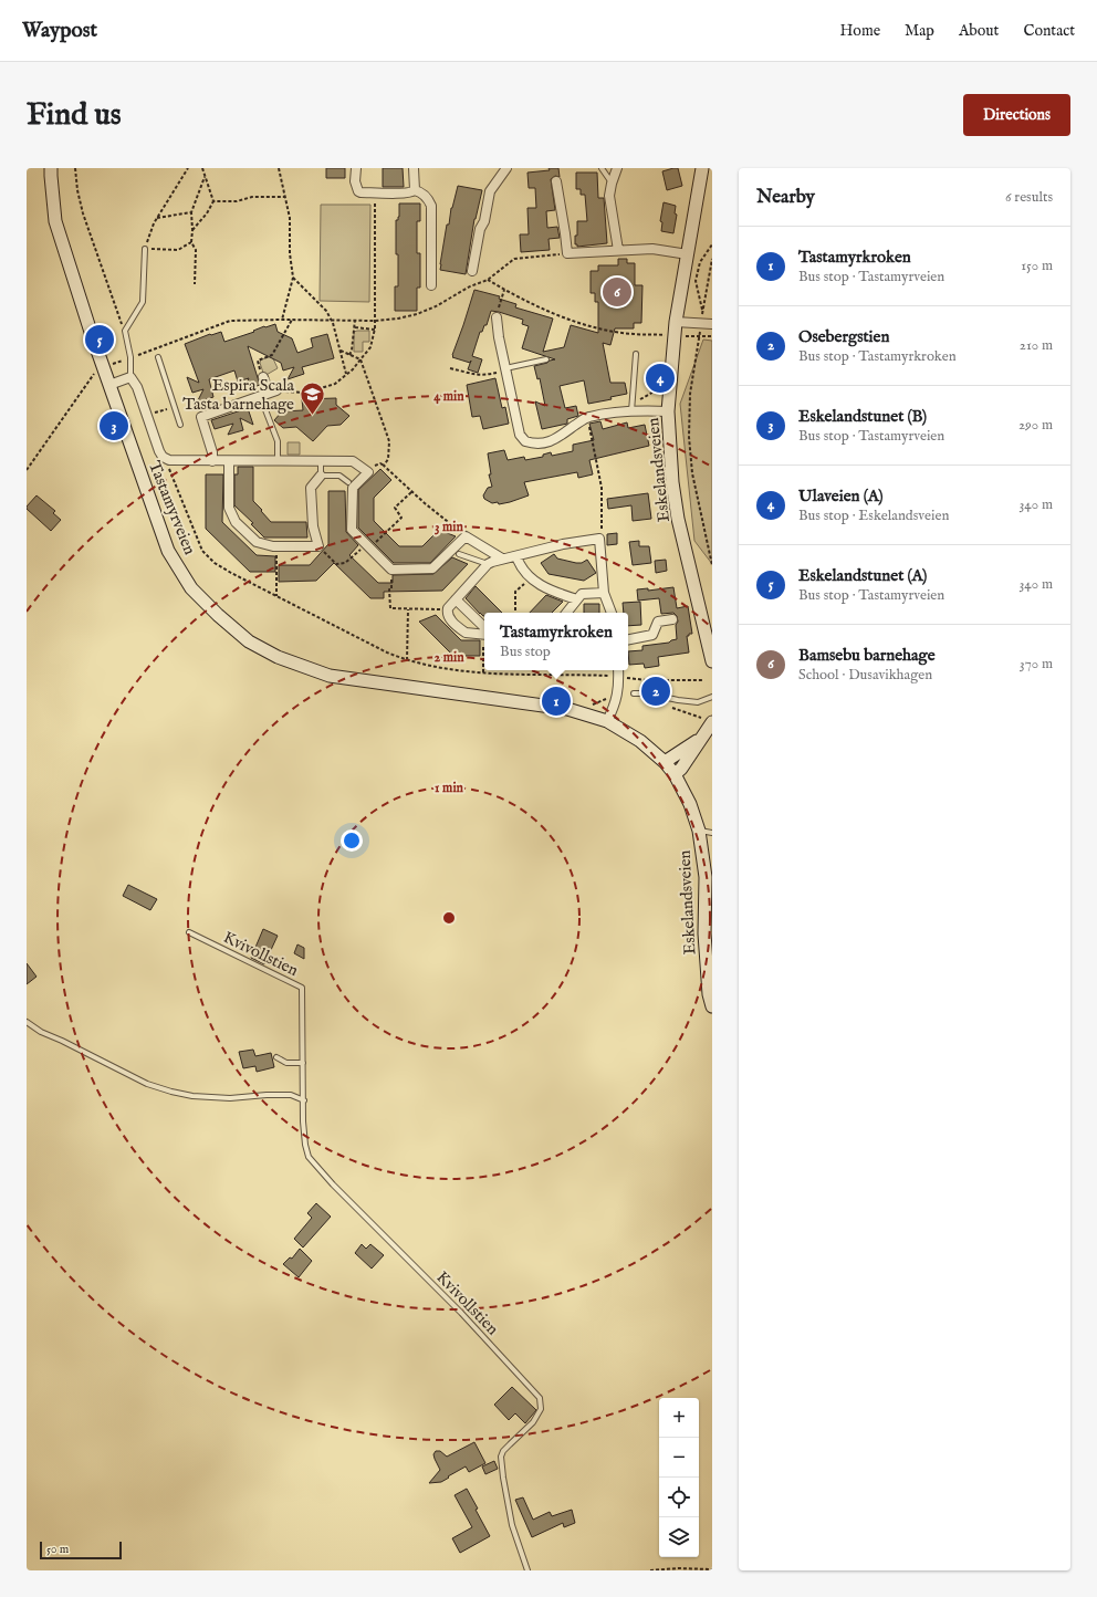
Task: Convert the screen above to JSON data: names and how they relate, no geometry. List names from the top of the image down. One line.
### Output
{"streets":{"main road":["Eskelandsveien","Tastamyrveien"],"lane":["Kvivollstien"]},"crossings":[["Eskelandsveien","Tastamyrveien"]],"places":{"school or university":["Espira Scala Tasta barnehage"]},"scale_bar":"50 m","page":{"header":"Waypost","nav":["Home","Map","About","Contact"],"buttons":"Directions","title":"Find us","heading":["Nearby","6 results"],"list":[{"mark":"1","name":"Tastamyrkroken","note":"Bus stop · Tastamyrveien","value":"150 m"},{"mark":"2","name":"Osebergstien","note":"Bus stop · Tastamyrkroken","value":"210 m"},{"mark":"3","name":"Eskelandstunet (B)","note":"Bus stop · Tastamyrveien","value":"290 m"},{"mark":"4","name":"Ulaveien (A)","note":"Bus stop · Eskelandsveien","value":"340 m"},{"mark":"5","name":"Eskelandstunet (A)","note":"Bus stop · Tastamyrveien","value":"340 m"},{"mark":"6","name":"Bamsebu barnehage","note":"School · Dusavikhagen","value":"370 m"}],"pins":["6","5","4","3","2","1"],"popup":["Tastamyrkroken","Bus stop"],"map_buttons":["+","−"],"scale":"50 m"},"rings":["4 min","3 min","2 min","1 min"]}
